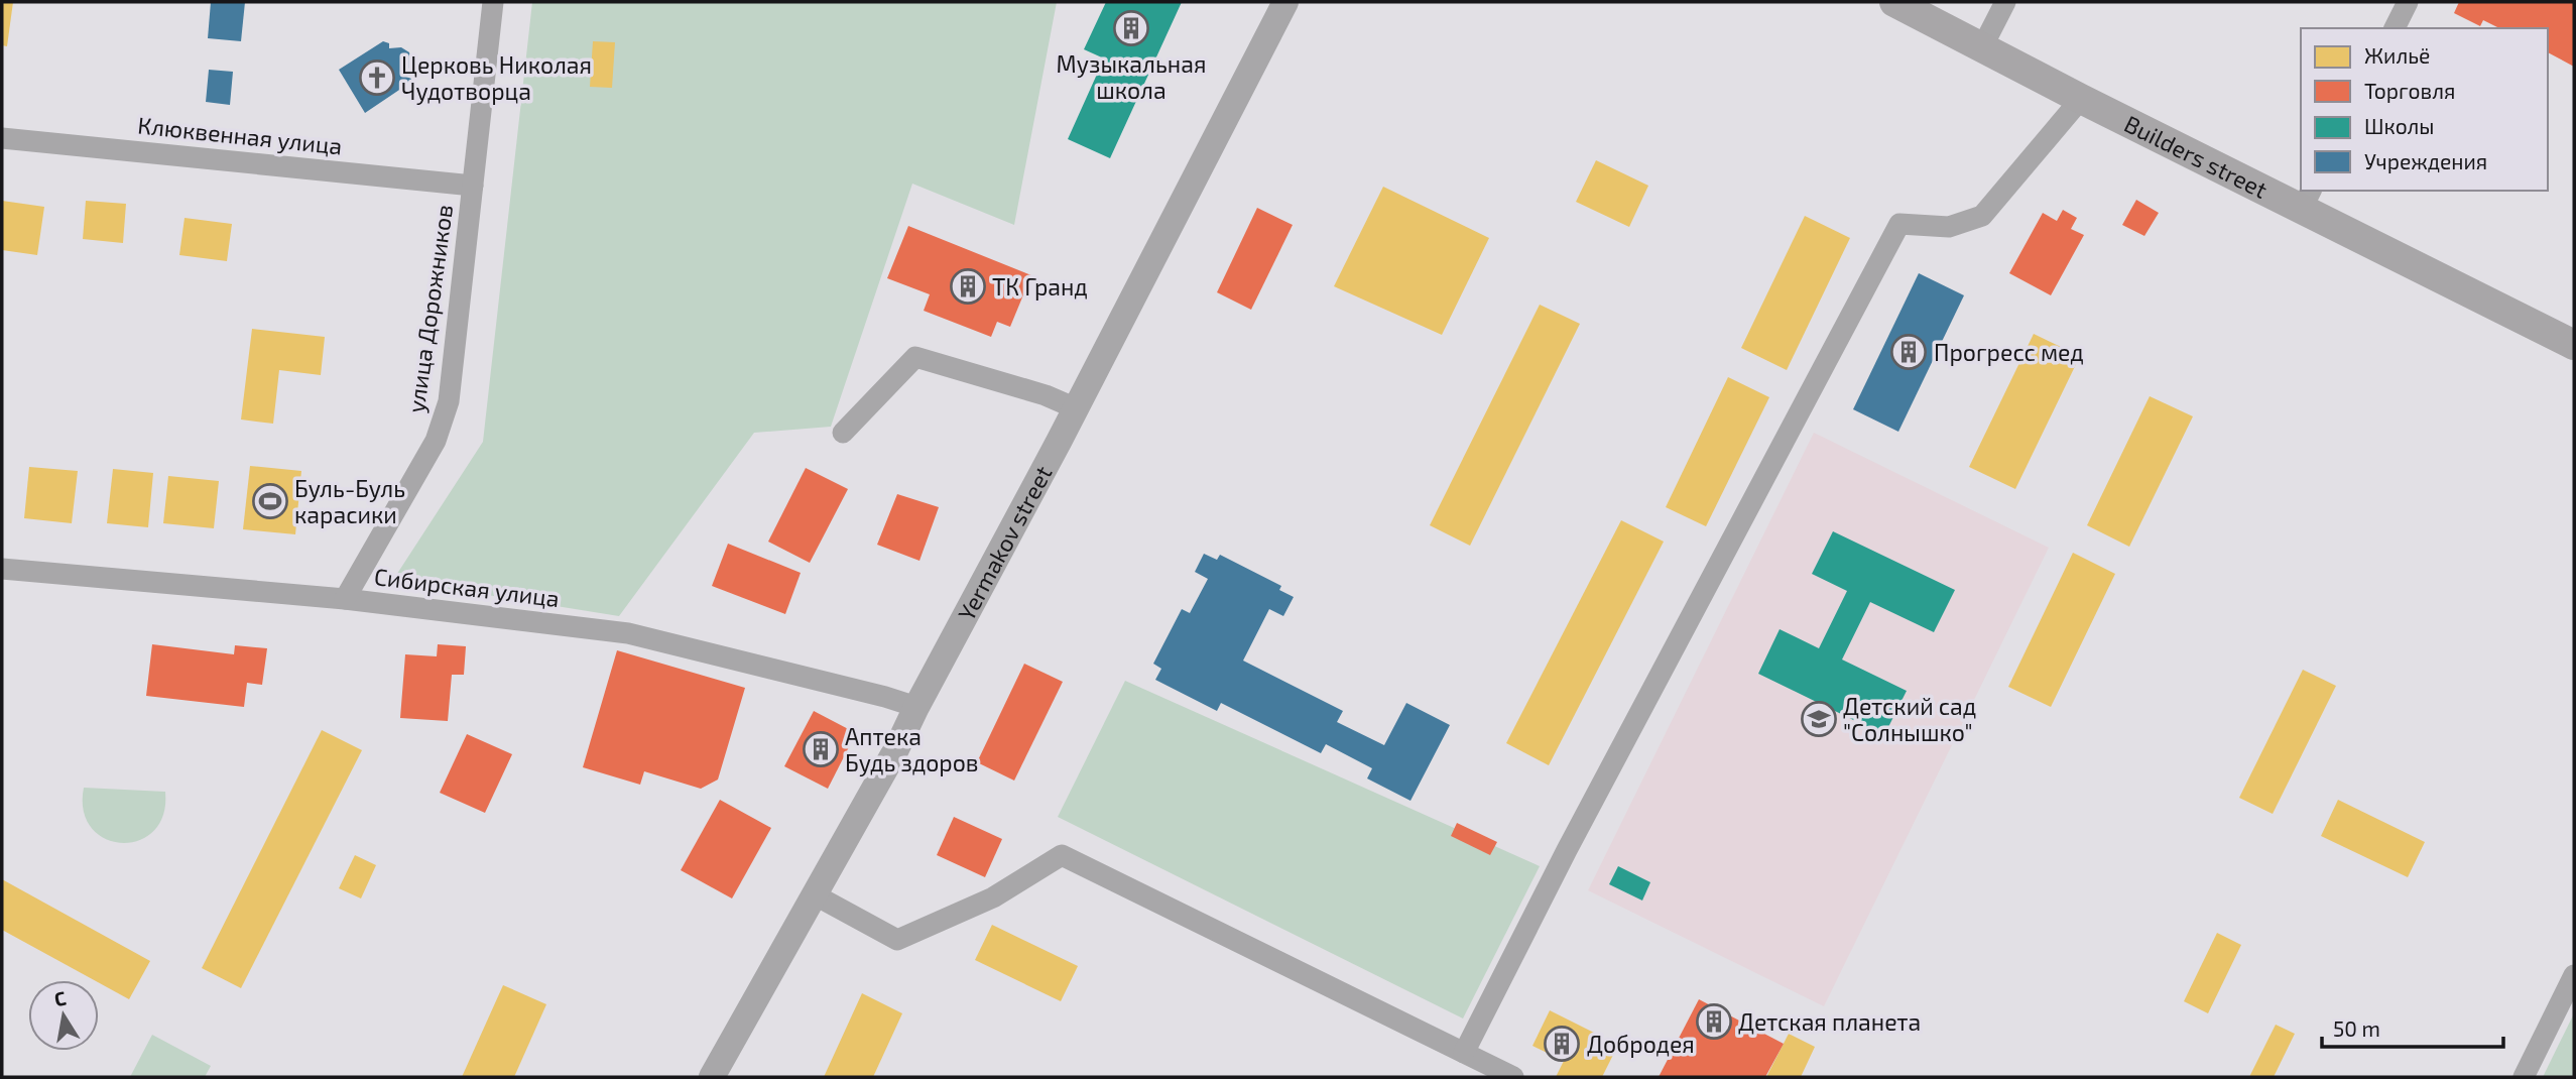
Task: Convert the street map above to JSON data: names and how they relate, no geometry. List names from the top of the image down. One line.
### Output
{"streets":{"main road":["Builders street"],"street":["Клюквенная улица","улица Дорожников","Yermakov street","Сибирская улица"]},"crossings":[["Клюквенная улица","улица Дорожников"],["улица Дорожников","Сибирская улица"],["Yermakov street","Сибирская улица"]],"places":{"building":["Музыкальная школа","ТК Гранд","Прогресс мед","Аптека Будь здоров","Детская планета","Добродея"],"church":["Церковь Николая Чудотворца"],"sports":["Буль-Буль карасики"],"school or university":["Детский сад \"Солнышко\""]},"legend":["Жильё","Торговля","Школы","Учреждения"],"scale_bar":"50 m","north":"top"}
